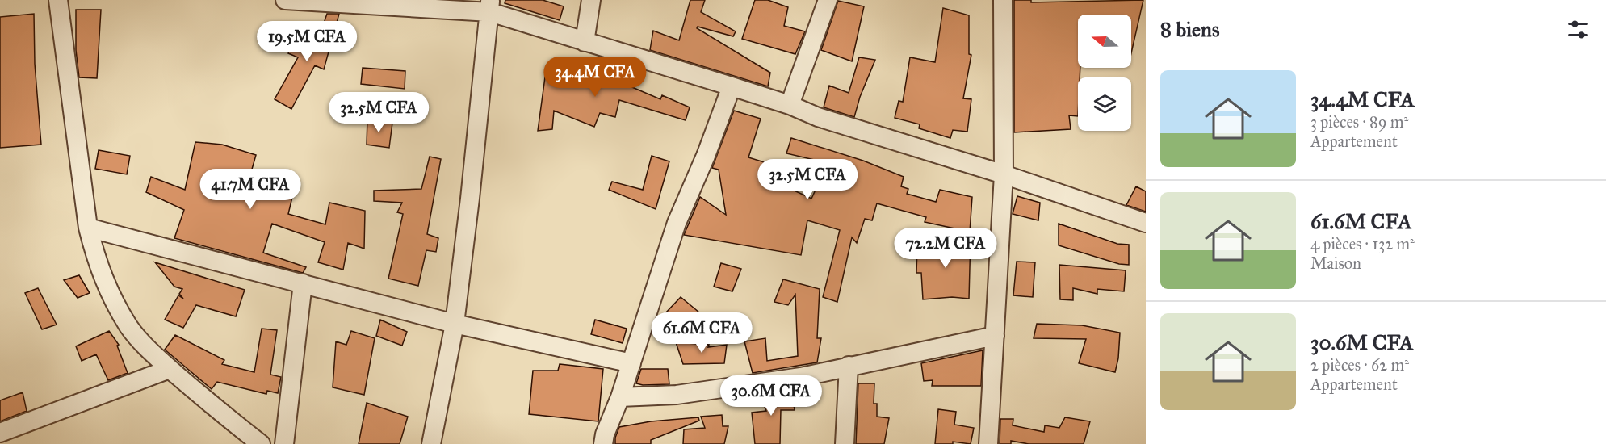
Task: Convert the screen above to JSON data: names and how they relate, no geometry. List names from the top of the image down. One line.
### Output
{"north":"left","page":{"heading":"8 biens","price":["19.5M CFA","34.4M CFA","32.5M CFA","32.5M CFA","41.7M CFA","72.2M CFA","61.6M CFA","30.6M CFA"],"list":[{"name":"34.4M CFA","note":"3 pièces · 89 m² · Appartement"},{"name":"61.6M CFA","note":"4 pièces · 132 m² · Maison"},{"name":"30.6M CFA","note":"2 pièces · 62 m² · Appartement"}]}}
